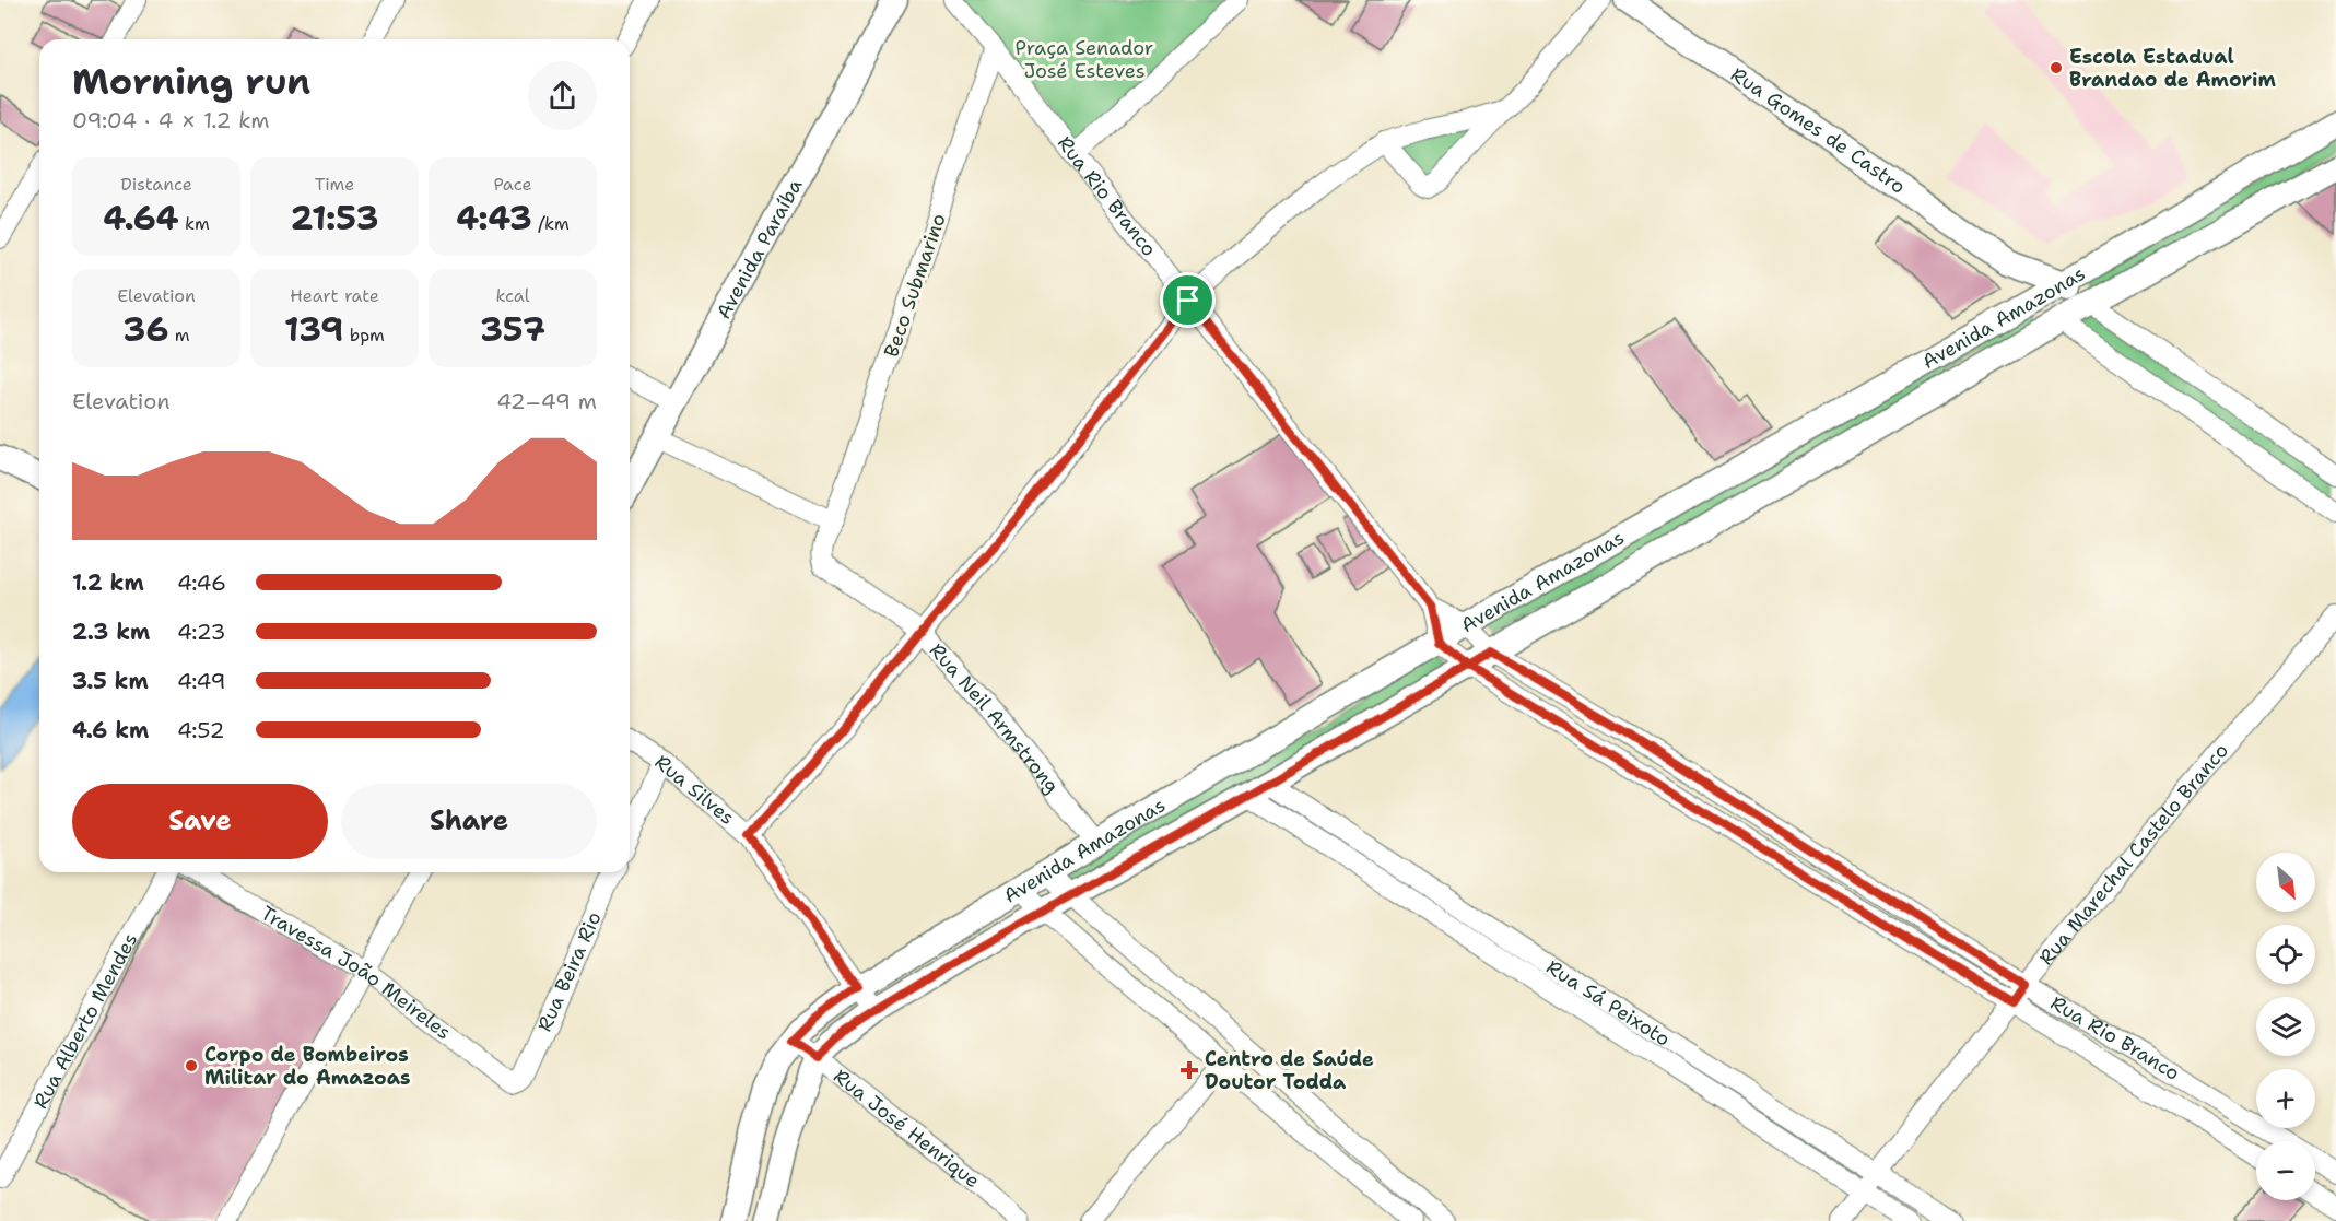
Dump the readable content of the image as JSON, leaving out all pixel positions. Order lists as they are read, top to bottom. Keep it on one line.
{"streets":{"street":["Rua Gomes de Castro","Rua Rio Branco","Avenida Paraíba","Beco Submarino","Avenida Amazonas","Rua Neil Armstrong","Rua Silves","Rua Marechal Castelo Branco","Rua Beira Rio","Travessa João Meireles","Rua Sá Peixoto","Rua Alberto Mendes","Rua José Henrique"]},"crossings":[["Rua Gomes de Castro","Avenida Amazonas"],["Rua Rio Branco","Beco Submarino"],["Rua Rio Branco","Avenida Amazonas"],["Rua Rio Branco","Rua Marechal Castelo Branco"],["Beco Submarino","Rua Neil Armstrong"],["Avenida Amazonas","Rua Neil Armstrong"],["Avenida Amazonas","Rua Silves"],["Avenida Amazonas","Rua Sá Peixoto"],["Avenida Amazonas","Rua José Henrique"],["Rua Marechal Castelo Branco","Rua Sá Peixoto"],["Rua Beira Rio","Travessa João Meireles"]],"parks":["Praça Senador José Esteves"],"places":{"other":["Escola Estadual Brandao de Amorim","Corpo de Bombeiros Militar do Amazoas"],"health":["Centro de Saúde Doutor Todda"]},"north":"bottom right","page":{"heading":["Morning run","09:04 · 4 × 1.2 km"],"stats":[["Distance","4.64 km"],["Time","21:53"],["Pace","4:43 /km"],["Elevation","36 m"],["Heart rate","139 bpm"],["kcal","357"]],"chart":["Elevation","42–49 m"],"list":[{"name":"1.2 km","note":"4:46"},{"name":"2.3 km","note":"4:23"},{"name":"3.5 km","note":"4:49"},{"name":"4.6 km","note":"4:52"}],"buttons":["Save","Share"],"map_buttons":["+","−"]}}
